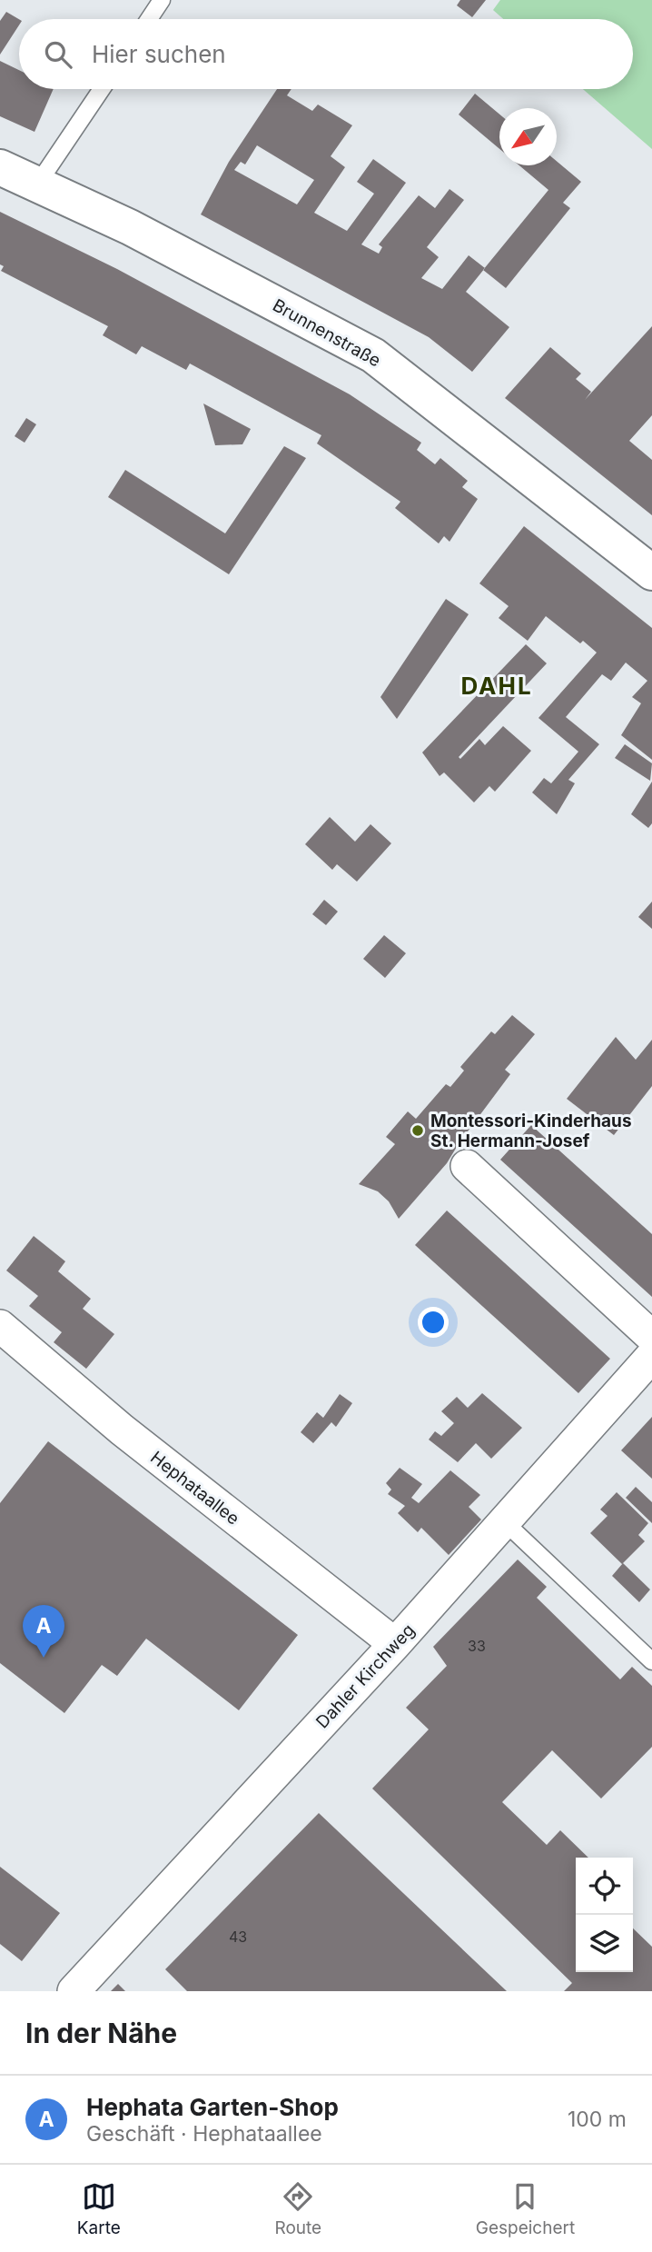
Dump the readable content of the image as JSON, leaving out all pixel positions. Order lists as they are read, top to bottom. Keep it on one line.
{"streets":{"street":["Brunnenstraße","Hephataallee","Dahler Kirchweg"]},"crossings":[["Hephataallee","Dahler Kirchweg"]],"districts":["DAHL"],"places":["Montessori-Kinderhaus St. Hermann-Josef"],"house_numbers":["33","43"],"north":"bottom left","page":{"search":"Hier suchen","pins":"A","heading":"In der Nähe","list":[{"mark":"A","name":"Hephata Garten-Shop","note":"Geschäft · Hephataallee","value":"100 m"}],"nav":["Karte","Route","Gespeichert"]}}
